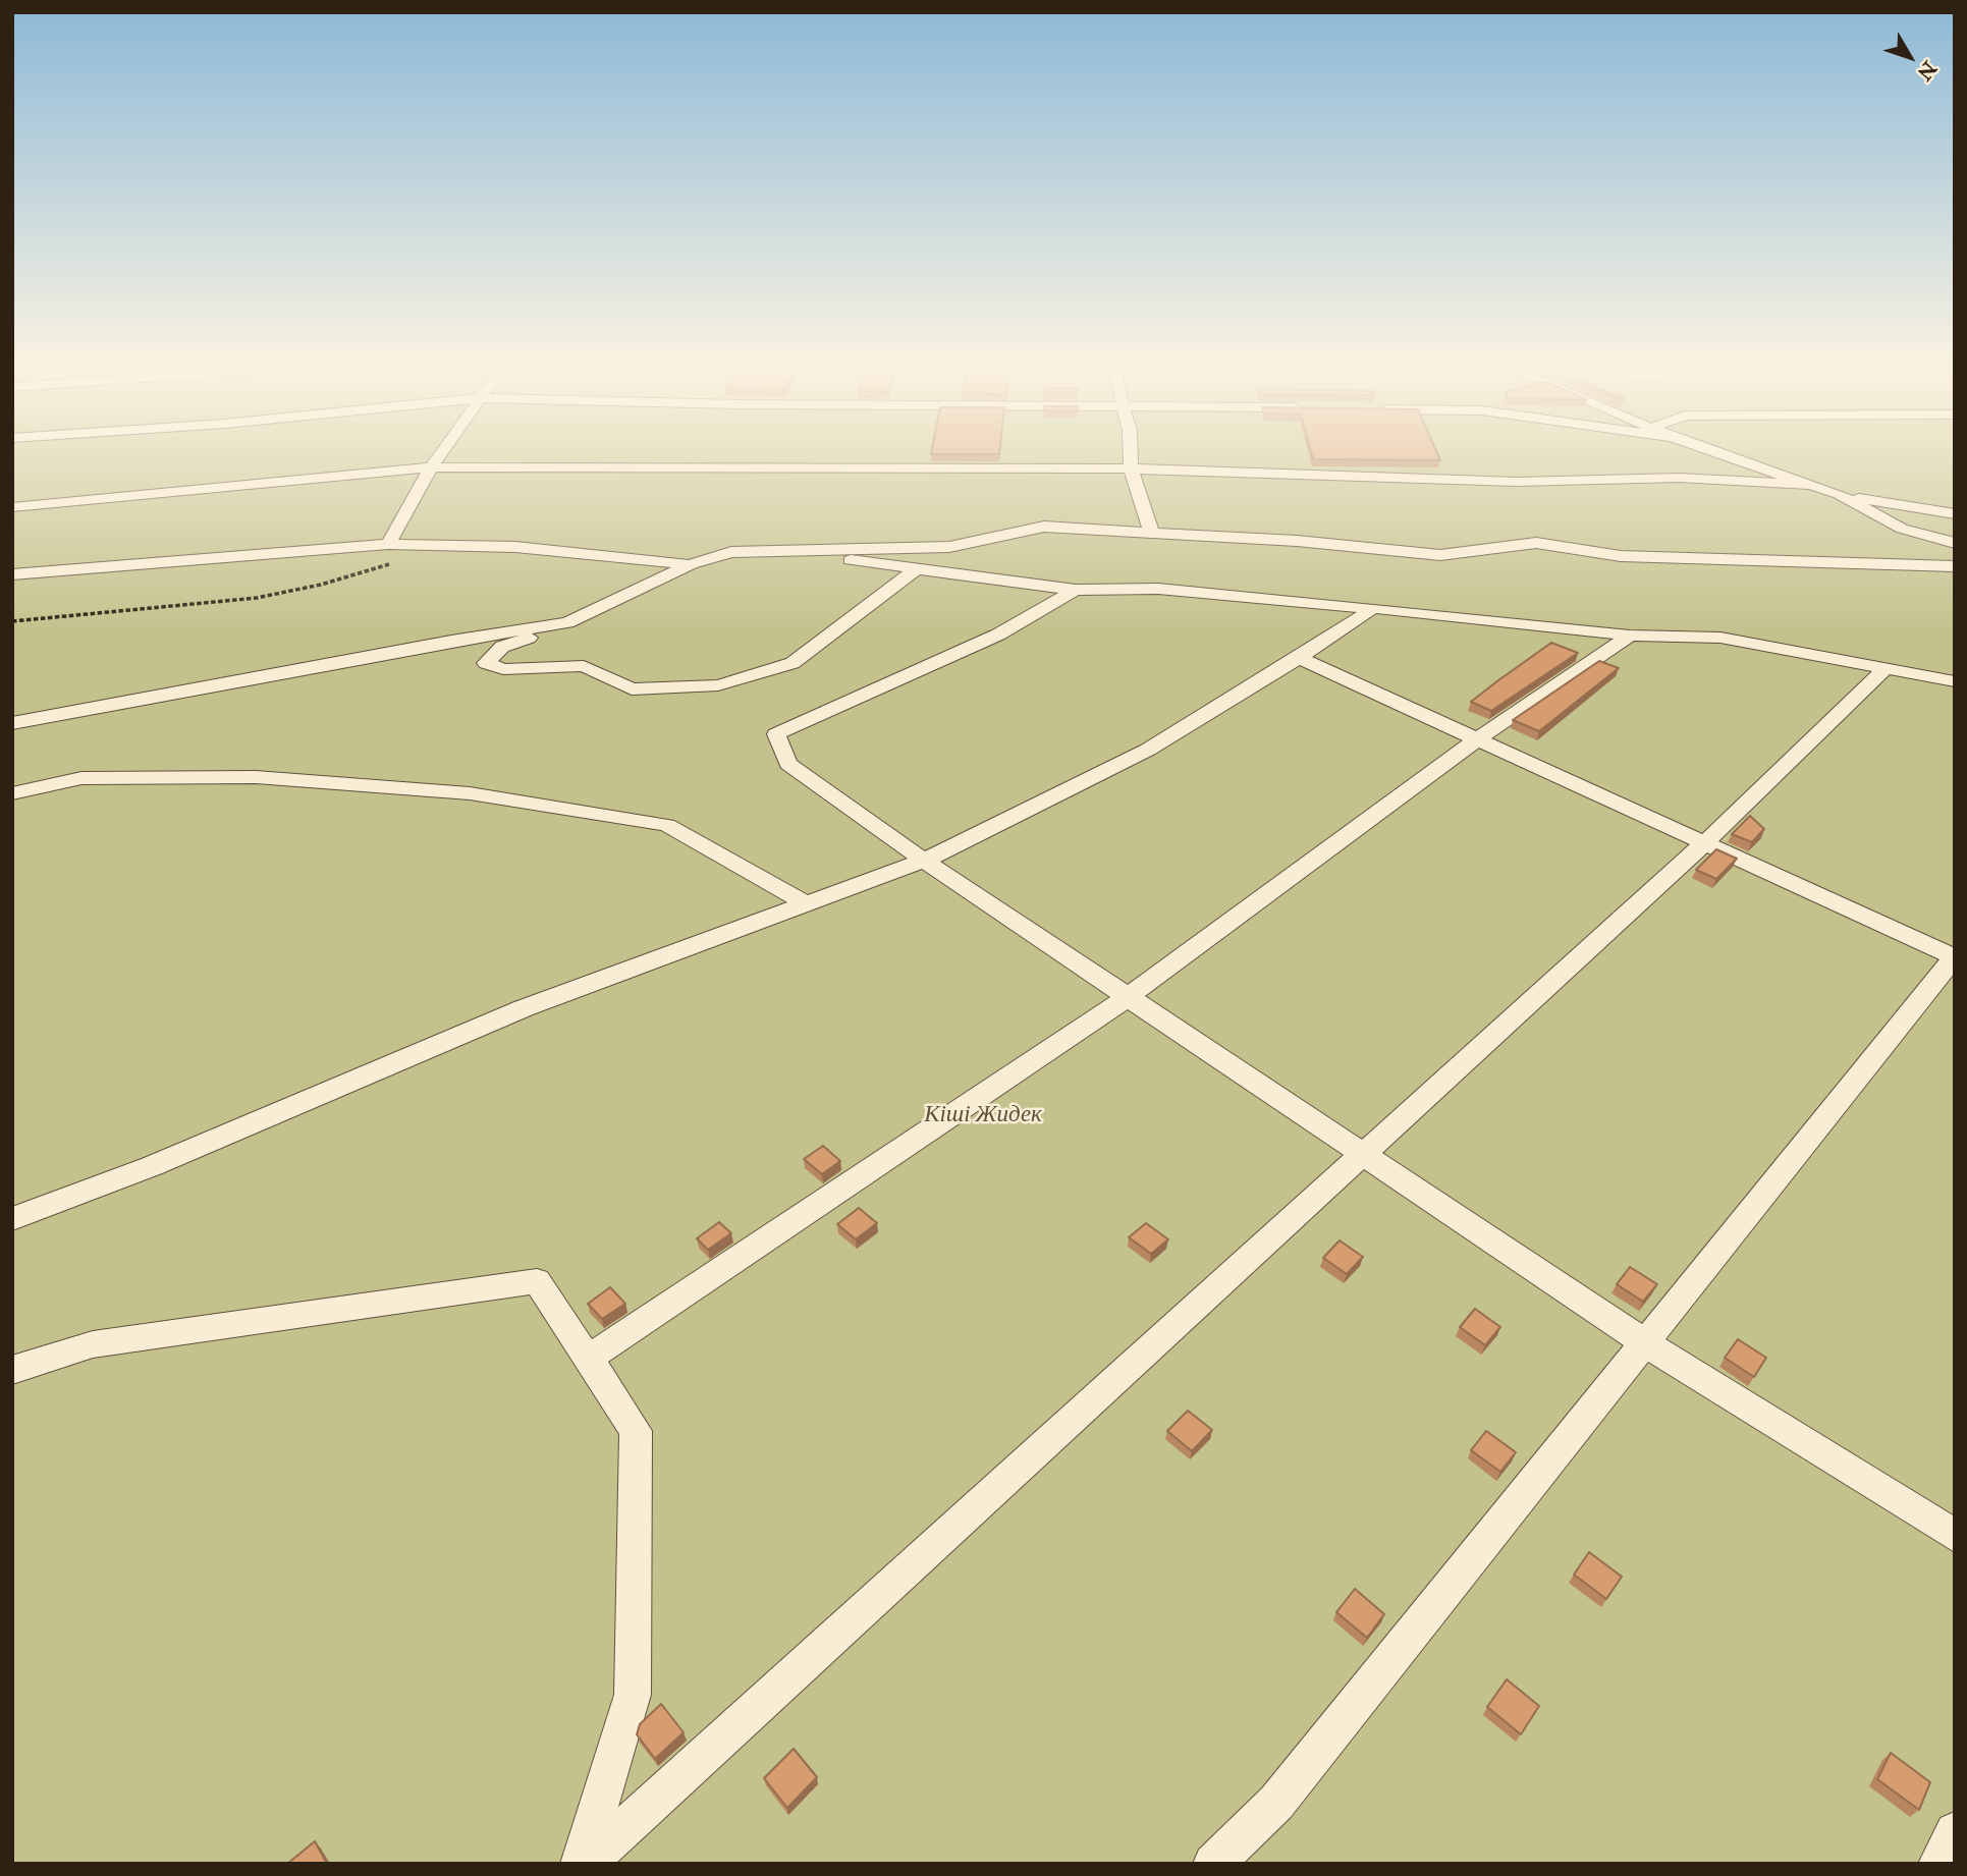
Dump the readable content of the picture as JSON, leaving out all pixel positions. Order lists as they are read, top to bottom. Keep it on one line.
{"parks":["Кіші Жидек"],"north":"bottom right"}
